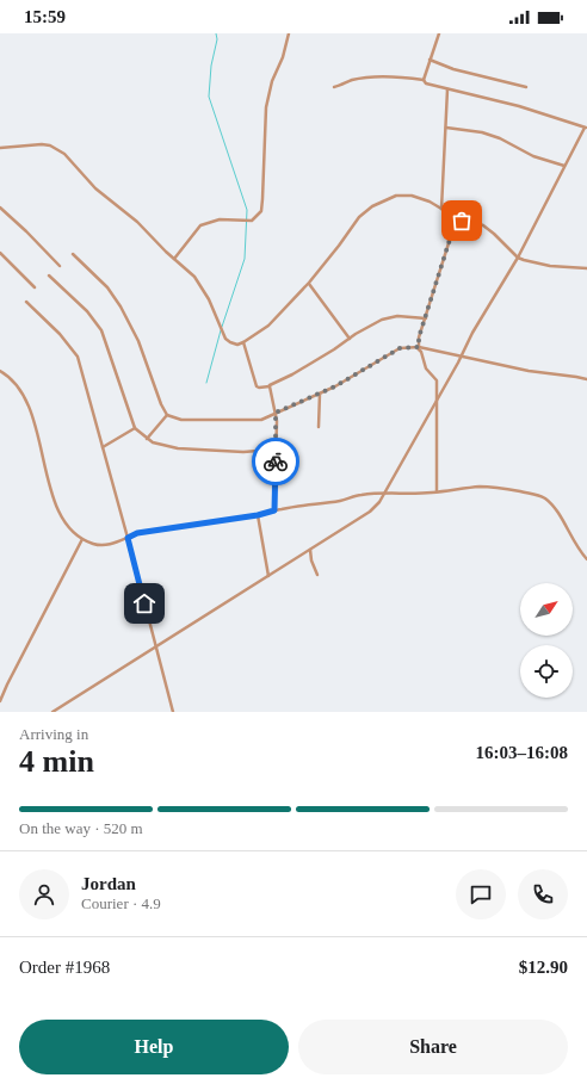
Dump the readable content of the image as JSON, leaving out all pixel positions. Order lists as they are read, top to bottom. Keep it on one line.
{"north":"top right","page":{"status":"15:59","heading":["4 min","Arriving in","16:03–16:08"],"panel":["Jordan","Courier · 4.9","Order #1968","$12.90"],"bar":"On the way · 520 m","buttons":["Help","Share"]}}
